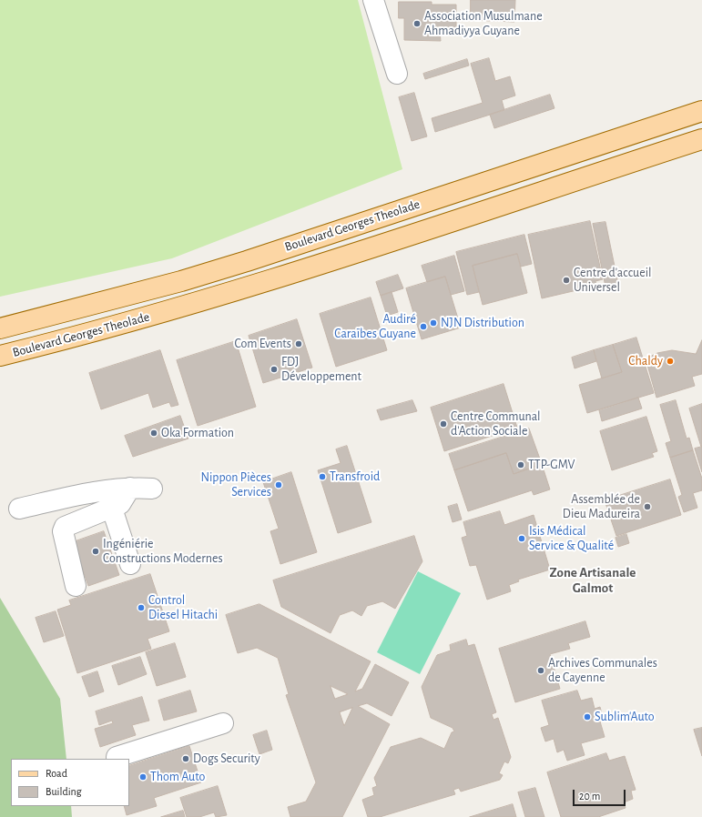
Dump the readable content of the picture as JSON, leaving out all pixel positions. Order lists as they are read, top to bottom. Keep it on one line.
{"streets":{"main road":["Boulevard Georges Theolade"]},"districts":["Zone Artisanale Galmot"],"places":["Association Musulmane Ahmadiyya Guyane","Centre d'accueil Universel","NJN Distribution","Audiré Caraïbes Guyane","Com Events","Chaldy","FDJ Développement","Centre Communal d'Action Sociale","Oka Formation","TTP-GMV","Transfroid","Nippon Pièces Services","Assemblée de Dieu Madureira","Isis Médical Service & Qualité","Ingéniérie Constructions Modernes","Control Diesel Hitachi","Archives Communales de Cayenne","Sublim'Auto","Dogs Security","Thom Auto"],"legend":["Road","Building"],"scale_bar":"20 m"}
